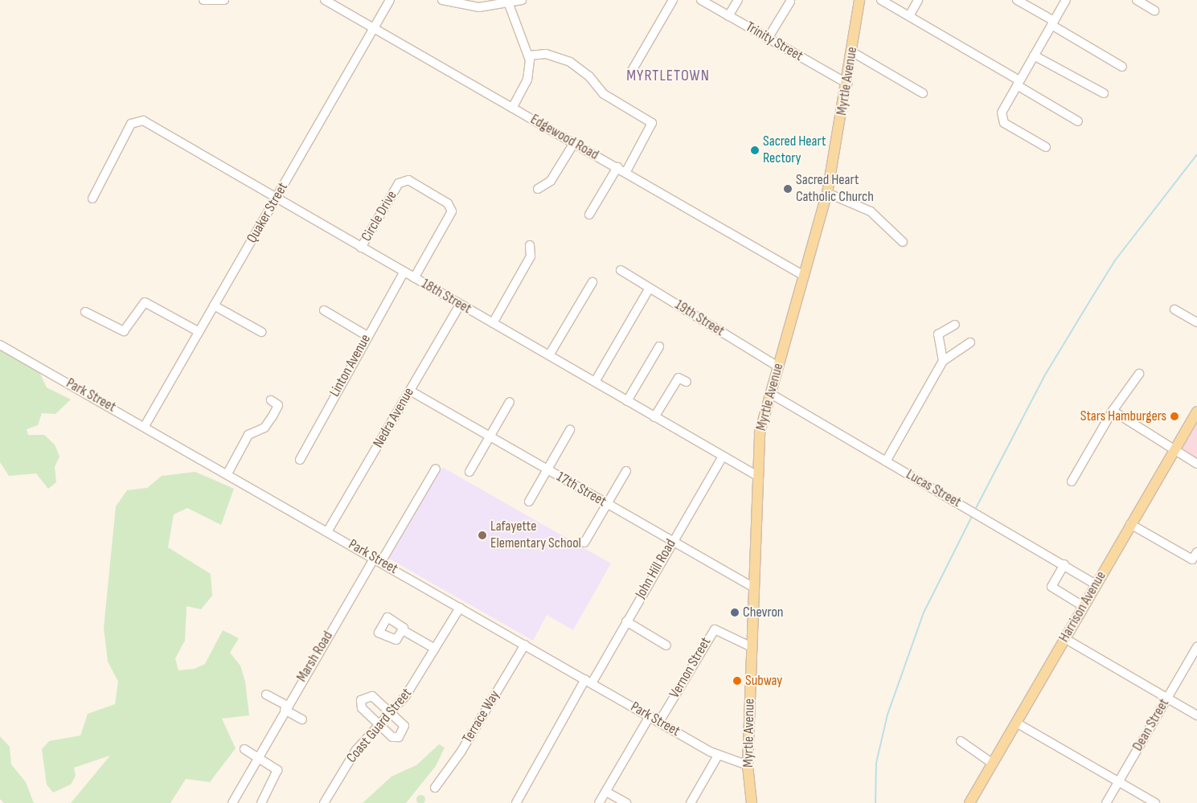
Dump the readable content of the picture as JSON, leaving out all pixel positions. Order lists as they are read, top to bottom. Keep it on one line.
{"streets":{"main road":["Myrtle Avenue","Harrison Avenue"],"street":["Trinity Street","Edgewood Road","Quaker Street","Circle Drive","18th Street","19th Street","Linton Avenue","Park Street","Nedra Avenue","Lucas Street","17th Street","John Hill Road","Marsh Road","Vernon Street","Terrace Way","Dean Street","Coast Guard Street"]},"crossings":[["Trinity Street","Myrtle Avenue"],["Myrtle Avenue","Edgewood Road"],["Myrtle Avenue","18th Street"],["Myrtle Avenue","19th Street"],["Myrtle Avenue","Park Street"],["Myrtle Avenue","Lucas Street"],["Myrtle Avenue","17th Street"],["Myrtle Avenue","Vernon Street"],["Edgewood Road","Quaker Street"],["Quaker Street","18th Street"],["Quaker Street","Park Street"],["Circle Drive","18th Street"],["18th Street","Linton Avenue"],["18th Street","Nedra Avenue"],["18th Street","John Hill Road"],["Park Street","Nedra Avenue"],["Park Street","John Hill Road"],["Park Street","Marsh Road"],["Park Street","Vernon Street"],["Park Street","Terrace Way"],["Park Street","Coast Guard Street"],["Nedra Avenue","17th Street"],["Lucas Street","Harrison Avenue"],["17th Street","John Hill Road"]],"districts":["MYRTLETOWN"],"places":["Sacred Heart Rectory","Sacred Heart Catholic Church","Stars Hamburgers","Lafayette Elementary School","Chevron","Subway"]}
